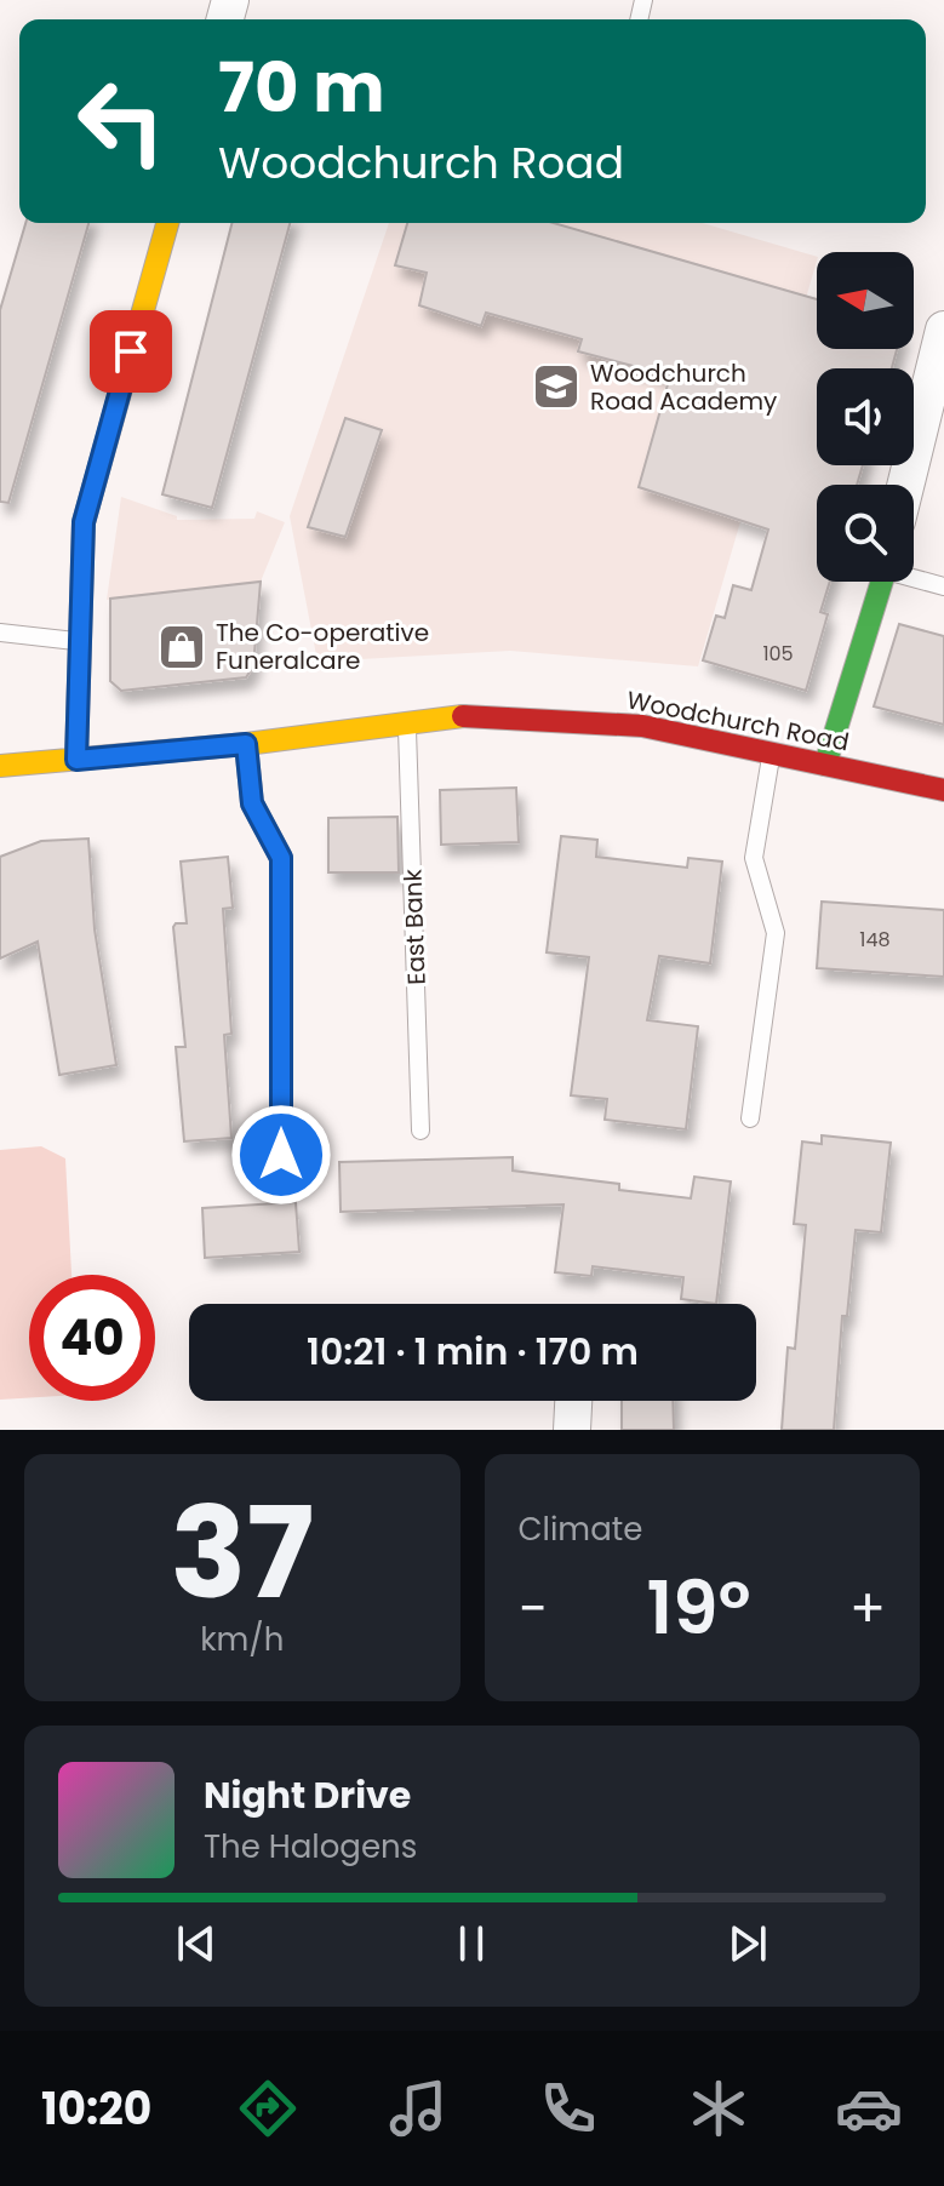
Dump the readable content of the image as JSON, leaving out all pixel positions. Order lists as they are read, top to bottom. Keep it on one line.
{"streets":{"street":["Woodchurch Road"],"lane":["East Bank"]},"crossings":[["Woodchurch Road","East Bank"]],"places":{"school or university":["Woodchurch Road Academy"],"shop":["The Co-operative Funeralcare"]},"house_numbers":["105","148"],"north":"left","page":{"turn":["70 m","Woodchurch Road"],"limit":"40","trip":"10:21 · 1 min · 170 m","tile":[["37","km/h"],"Climate"],"heat":["−","19°","+"],"song":["Night Drive","The Halogens"],"tabs":"10:20"}}
